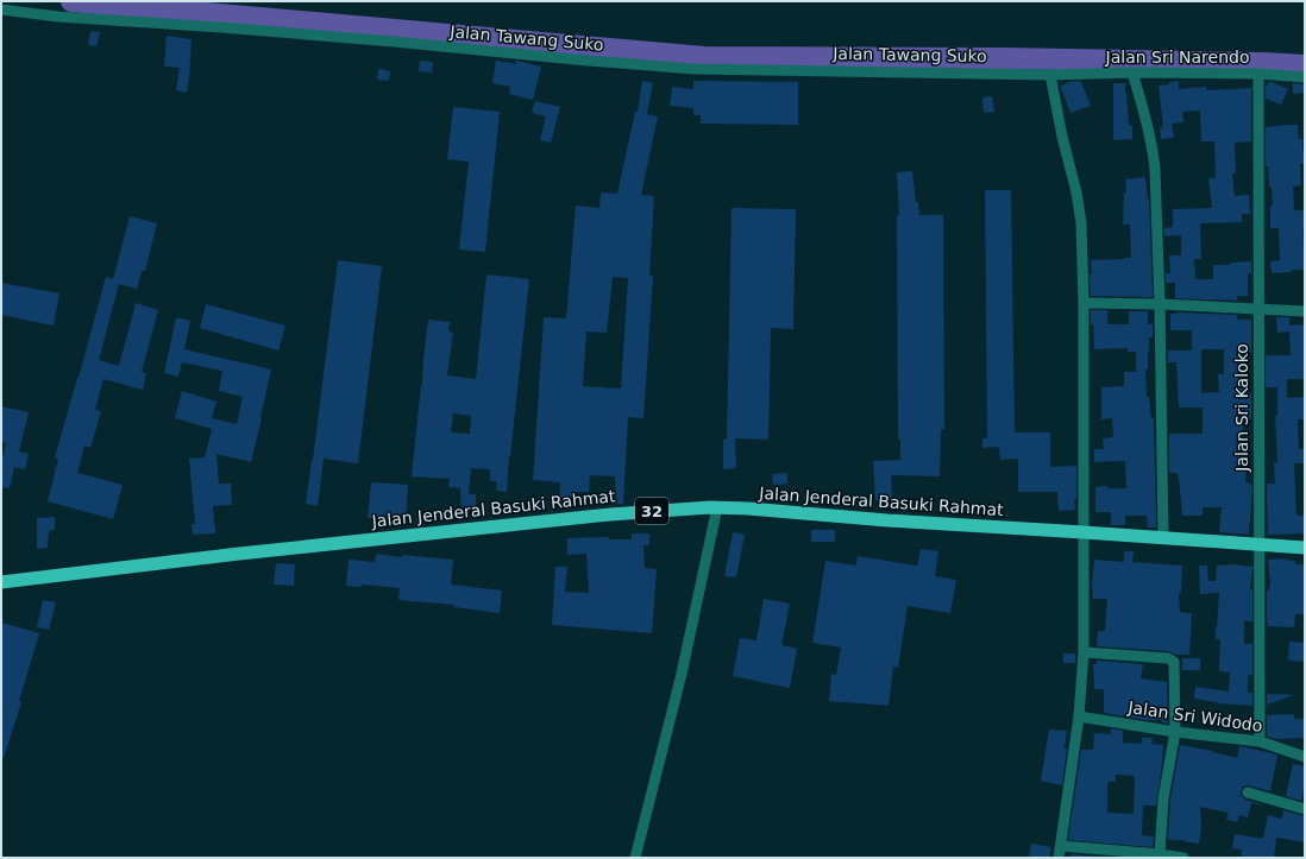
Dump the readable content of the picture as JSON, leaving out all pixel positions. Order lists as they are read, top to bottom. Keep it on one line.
{"streets":{"highway":["Jalan Jenderal Basuki Rahmat","32"],"street":["Jalan Tawang Suko","Jalan Sri Narendo","Jalan Sri Kaloko","Jalan Sri Widodo"]},"crossings":[["Jalan Tawang Suko","Jalan Sri Narendo"],["Jalan Sri Narendo","Jalan Sri Kaloko"],["Jalan Sri Kaloko","Jalan Jenderal Basuki Rahmat"],["Jalan Sri Kaloko","Jalan Sri Widodo"]]}
